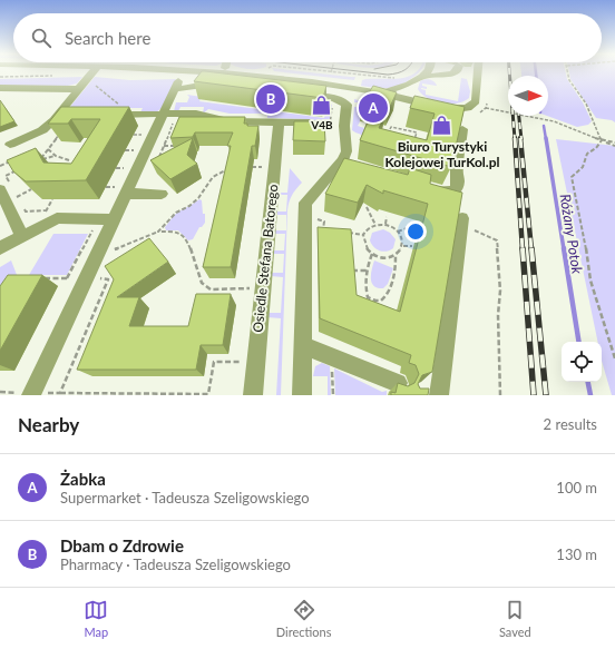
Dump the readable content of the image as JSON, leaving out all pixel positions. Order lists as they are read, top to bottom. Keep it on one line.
{"streets":{"street":["Osiedle Stefana Batorego"]},"water":["Różany Potok"],"places":{"shop":["V4B","Biuro Turystyki Kolejowej TurKol.pl"]},"north":"right","page":{"search":"Search here","pins":["B","A"],"heading":["Nearby","2 results"],"list":[{"mark":"A","name":"Żabka","note":"Supermarket · Tadeusza Szeligowskiego","value":"100 m"},{"mark":"B","name":"Dbam o Zdrowie","note":"Pharmacy · Tadeusza Szeligowskiego","value":"130 m"}],"nav":["Map","Directions","Saved"]}}
